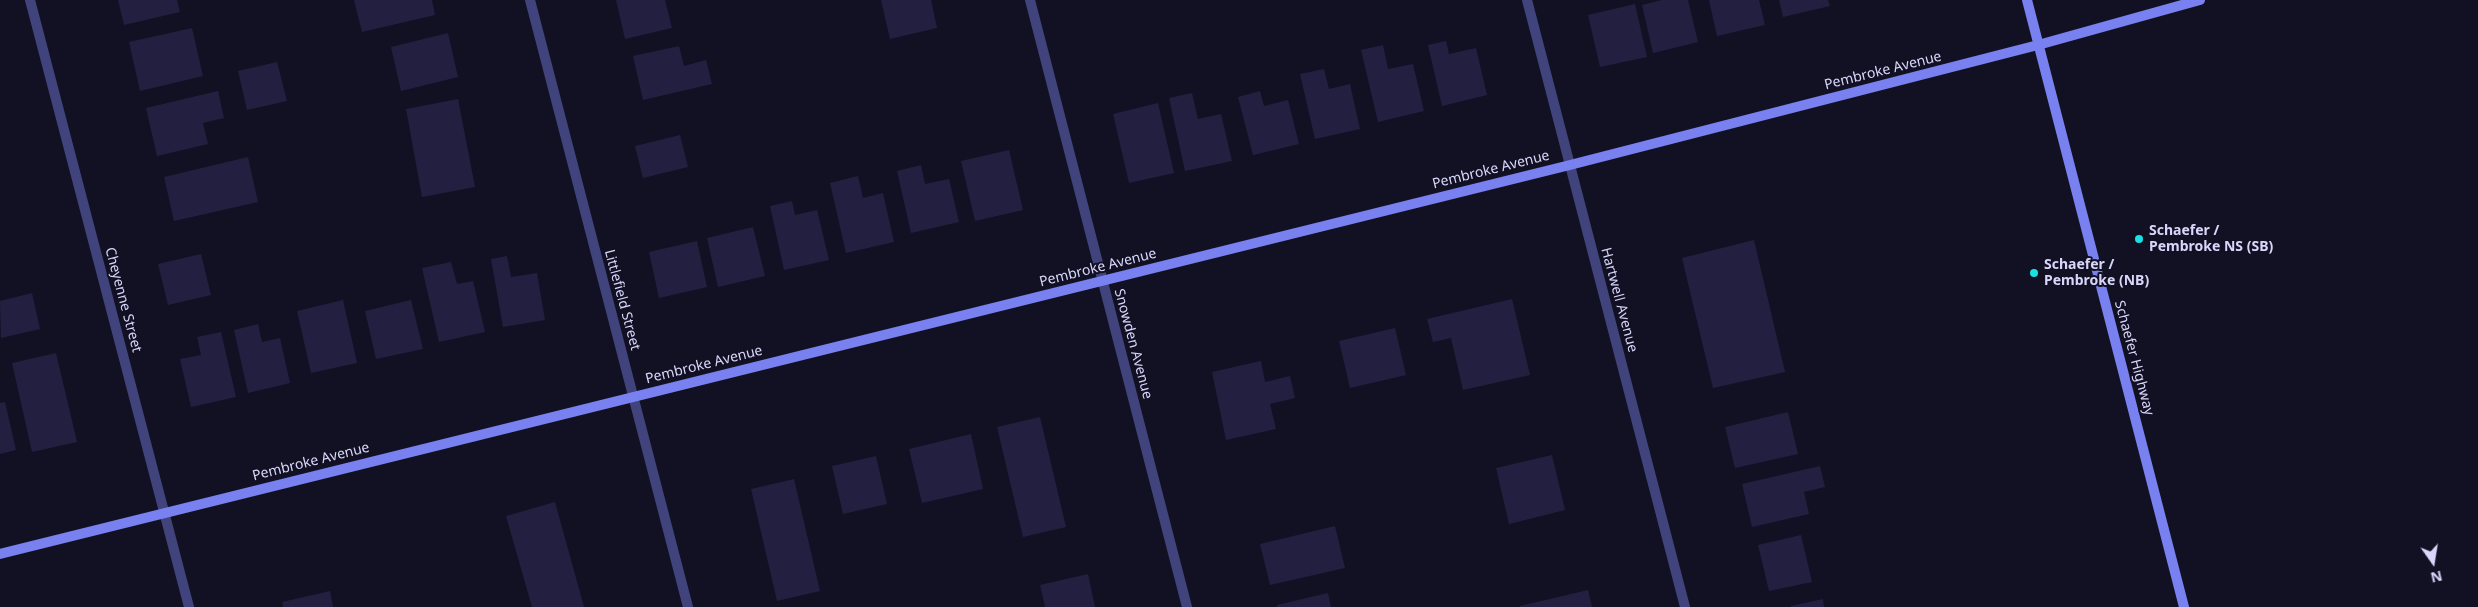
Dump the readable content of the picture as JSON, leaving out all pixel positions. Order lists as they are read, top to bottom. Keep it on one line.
{"streets":{"street":["Pembroke Avenue","Cheyenne Street","Littlefield Street","Hartwell Avenue","Snowden Avenue","Schaefer Highway"]},"crossings":[["Pembroke Avenue","Cheyenne Street"],["Pembroke Avenue","Littlefield Street"],["Pembroke Avenue","Hartwell Avenue"],["Pembroke Avenue","Snowden Avenue"],["Pembroke Avenue","Schaefer Highway"]],"places":["Schaefer / Pembroke NS (SB)","Schaefer / Pembroke (NB)"],"north":"bottom"}
